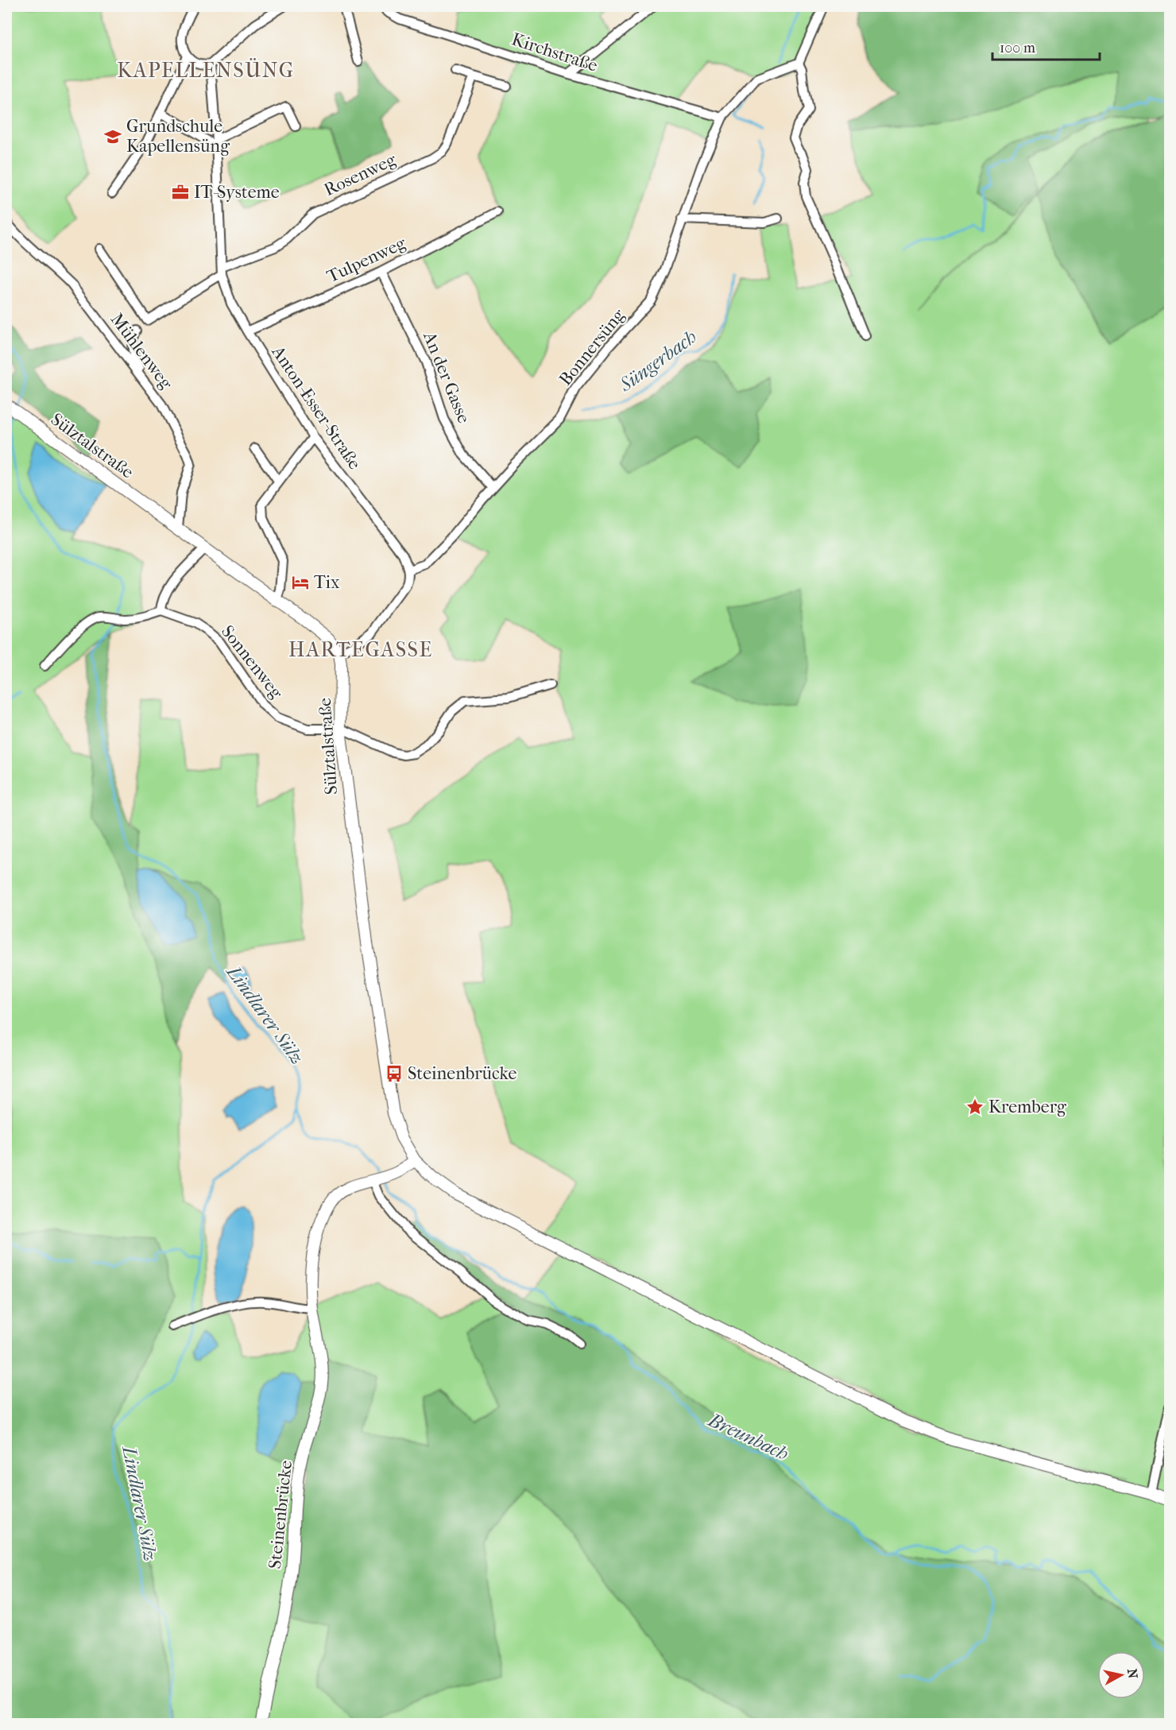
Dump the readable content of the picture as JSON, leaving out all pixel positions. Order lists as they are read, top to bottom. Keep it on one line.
{"streets":{"main road":["Sülztalstraße","Steinenbrücke"],"street":["Kirchstraße","Rosenweg","Tulpenweg","Bonnersüng","Mühlenweg","An der Gasse","Anton-Esser-Straße","Sonnenweg"]},"crossings":[["Kirchstraße","Bonnersüng"],["Rosenweg","Anton-Esser-Straße"],["Tulpenweg","An der Gasse"],["Tulpenweg","Anton-Esser-Straße"],["Bonnersüng","An der Gasse"],["Bonnersüng","Anton-Esser-Straße"],["Mühlenweg","Sülztalstraße"],["Sülztalstraße","Sonnenweg"],["Sülztalstraße","Steinenbrücke"]],"districts":["KAPELLENSÜNG","HARTEGASSE"],"water":["Süngerbach","Lindlarer Sülz","Breunbach"],"places":{"school or university":["Grundschule Kapellensüng"],"office":["IT-Systeme"],"hotel":["Tix"],"bus stop":["Steinenbrücke"],"place":["Kremberg"]},"scale_bar":"100 m","north":"right"}
